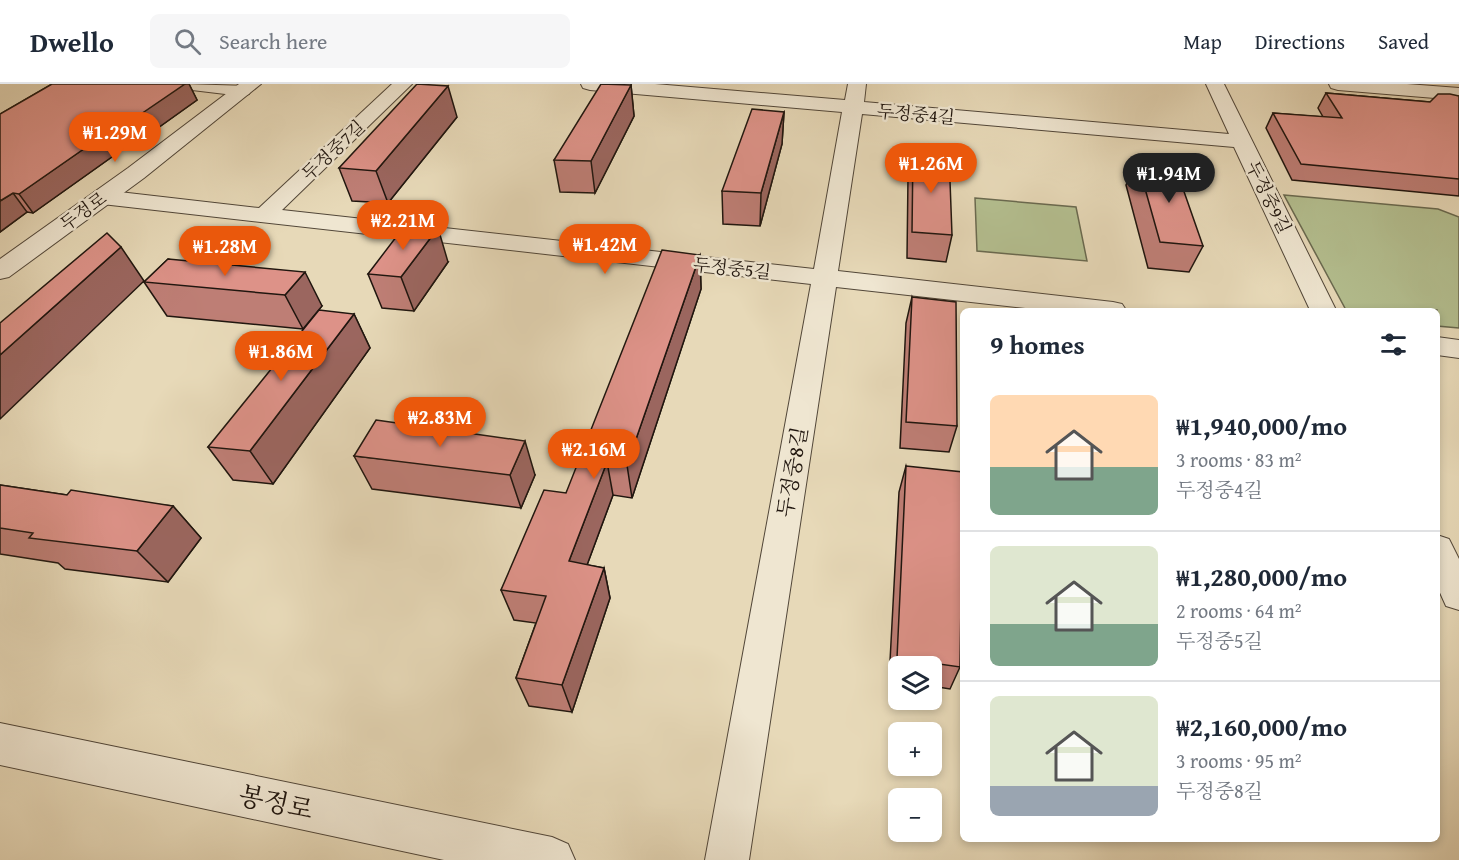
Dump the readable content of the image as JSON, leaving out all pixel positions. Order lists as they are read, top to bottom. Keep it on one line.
{"streets":{"street":["두정중4길","두정중7길","두정중9길","두정로","두정중5길","두정중8길","봉정로"]},"crossings":[["두정중4길","두정중9길"],["두정중4길","두정중8길"],["두정중7길","두정중5길"],["두정로","두정중5길"],["두정중5길","두정중8길"]],"page":{"header":"Dwello","search":"Search here","nav":["Map","Directions","Saved"],"price":["₩1.29M","₩1.26M","₩1.94M","₩2.21M","₩1.42M","₩1.28M","₩1.86M","₩2.83M","₩2.16M"],"heading":"9 homes","list":[{"name":"₩1,940,000/mo","note":"3 rooms · 83 m² · 두정중4길"},{"name":"₩1,280,000/mo","note":"2 rooms · 64 m² · 두정중5길"},{"name":"₩2,160,000/mo","note":"3 rooms · 95 m² · 두정중8길"}],"map_buttons":["+","−"]}}
